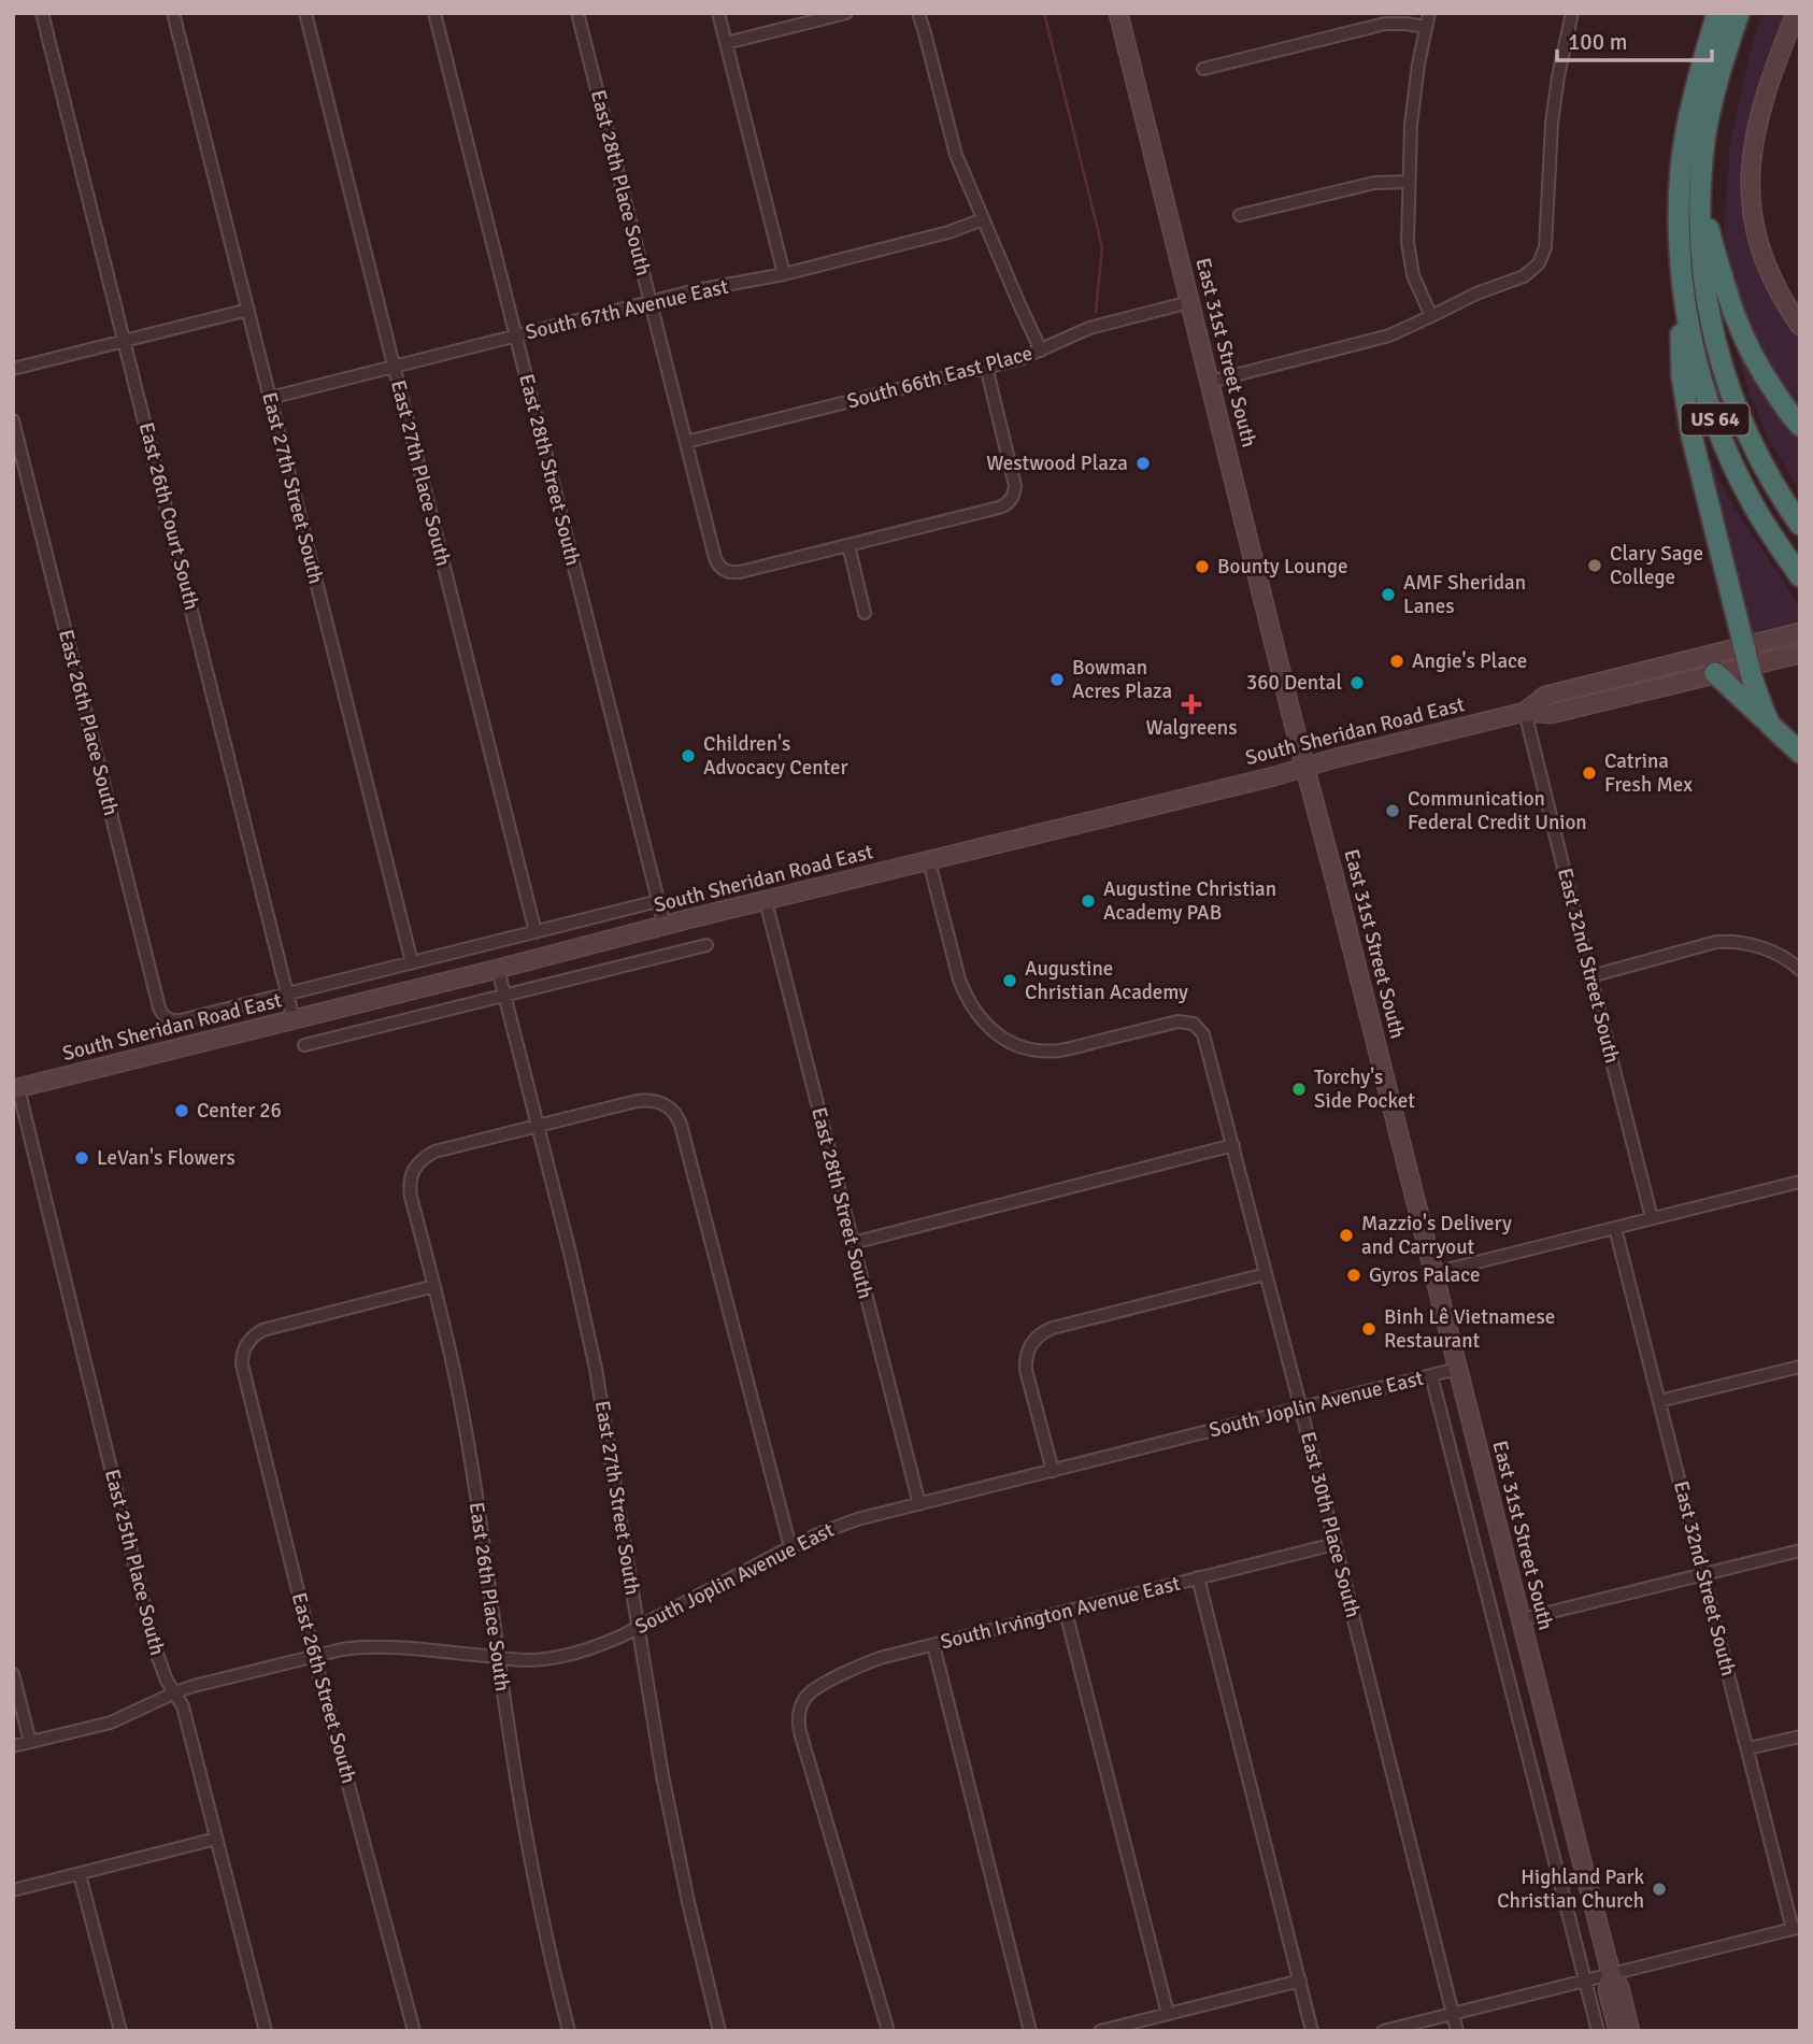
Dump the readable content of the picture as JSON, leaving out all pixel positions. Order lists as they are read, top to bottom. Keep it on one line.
{"streets":{"highway":["US 64"],"main road":["East 31st Street South","South Sheridan Road East"],"street":["East 28th Place South","South 67th Avenue East","South 66th East Place","East 28th Street South","East 27th Place South","East 27th Street South","East 26th Court South","East 26th Place South","East 32nd Street South","South Joplin Avenue East","East 30th Place South","East 25th Place South","South Irvington Avenue East","East 26th Street South"]},"crossings":[["East 28th Place South","South 67th Avenue East"],["East 28th Place South","South 66th East Place"],["South 67th Avenue East","East 28th Street South"],["South 67th Avenue East","East 27th Place South"],["South 67th Avenue East","East 27th Street South"],["East 31st Street South","South 66th East Place"],["East 31st Street South","South Sheridan Road East"],["East 31st Street South","South Joplin Avenue East"],["East 28th Street South","South Sheridan Road East"],["East 28th Street South","South Joplin Avenue East"],["East 27th Place South","South Sheridan Road East"],["East 27th Street South","East 26th Place South"],["East 27th Street South","South Sheridan Road East"],["East 27th Street South","South Joplin Avenue East"],["East 26th Court South","South Sheridan Road East"],["East 26th Place South","South Sheridan Road East"],["East 26th Place South","South Joplin Avenue East"],["East 26th Place South","East 26th Street South"],["South Sheridan Road East","East 32nd Street South"],["South Sheridan Road East","East 30th Place South"],["South Sheridan Road East","East 25th Place South"],["South Joplin Avenue East","East 30th Place South"],["South Joplin Avenue East","East 25th Place South"],["South Joplin Avenue East","East 26th Street South"],["East 30th Place South","South Irvington Avenue East"]],"places":{"other":["Westwood Plaza","Clary Sage College","Bounty Lounge","AMF Sheridan Lanes","Angie's Place","Bowman Acres Plaza","360 Dental","Children's Advocacy Center","Catrina Fresh Mex","Communication Federal Credit Union","Augustine Christian Academy PAB","Augustine Christian Academy","Torchy's Side Pocket","Center 26","LeVan's Flowers","Mazzio's Delivery and Carryout","Gyros Palace","Binh Lê Vietnamese Restaurant","Highland Park Christian Church"],"health":["Walgreens"]},"scale_bar":"100 m"}
